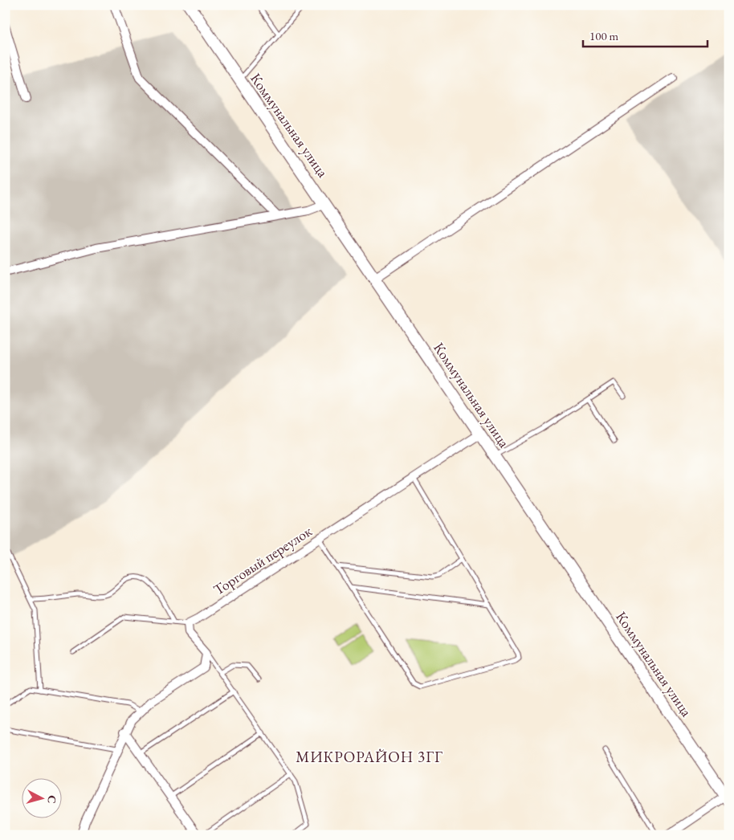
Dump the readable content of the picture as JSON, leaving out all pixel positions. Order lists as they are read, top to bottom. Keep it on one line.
{"streets":{"main road":["Коммунальная улица"],"street":["Торговый переулок"]},"crossings":[["Коммунальная улица","Торговый переулок"]],"districts":["МИКРОРАЙОН 3ГГ"],"scale_bar":"100 m","north":"right"}
